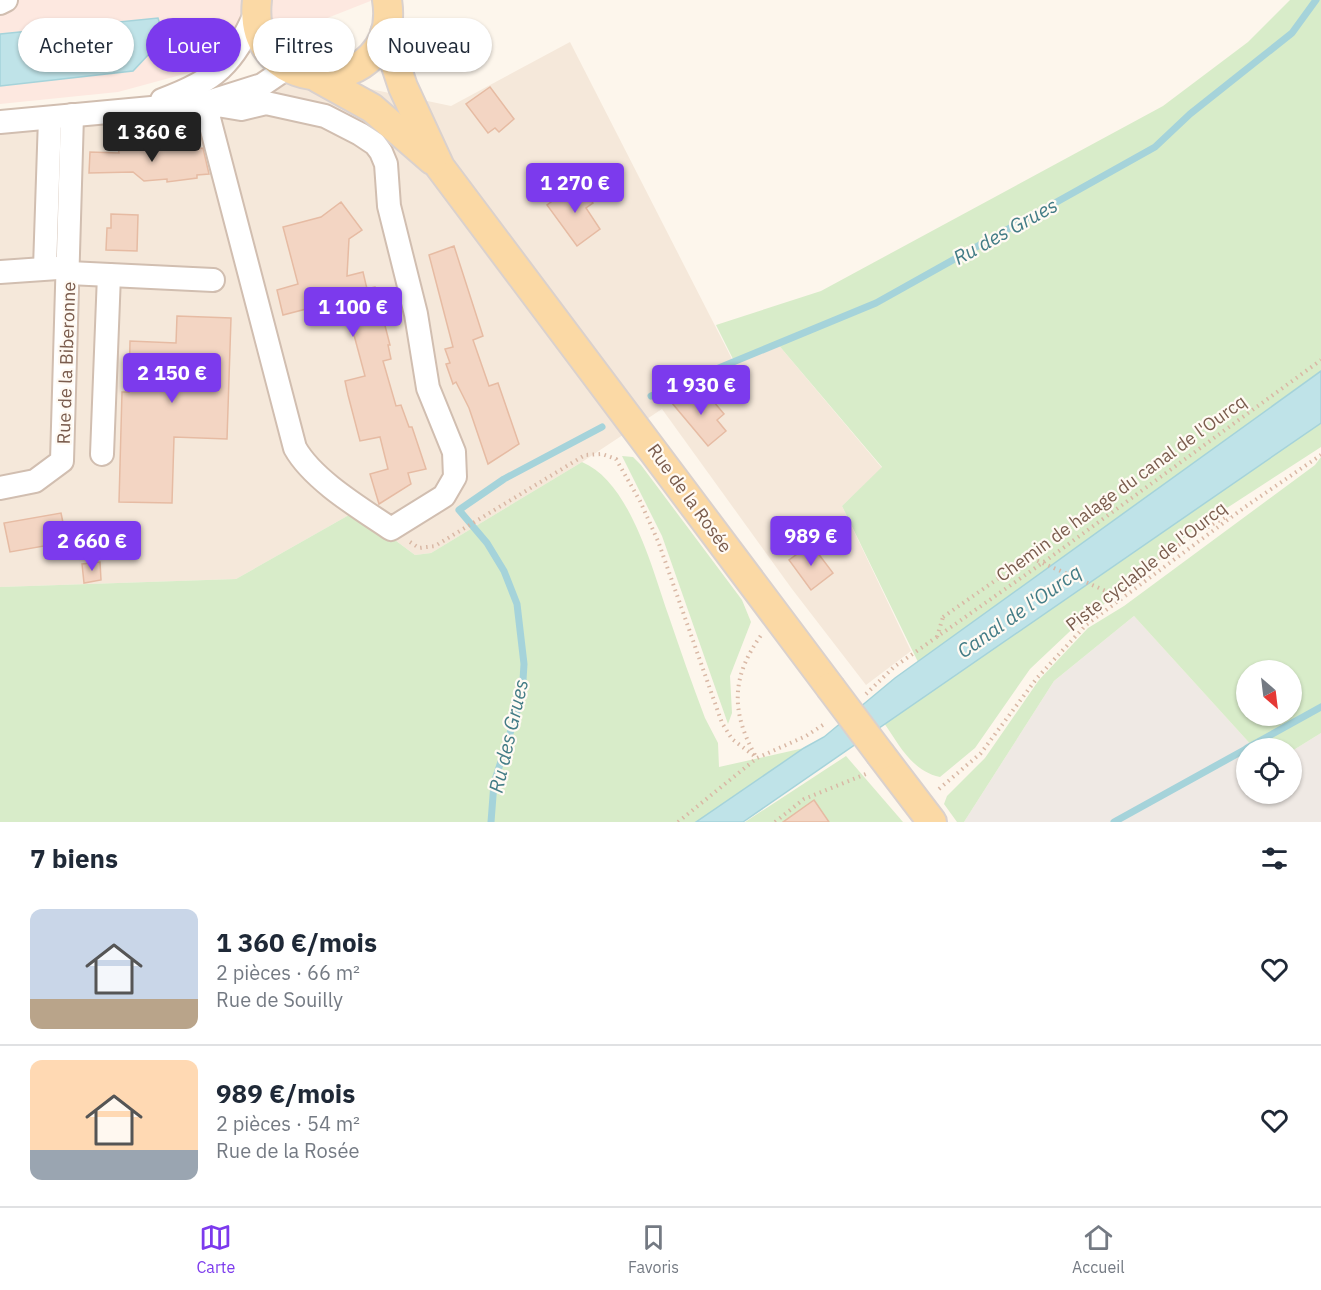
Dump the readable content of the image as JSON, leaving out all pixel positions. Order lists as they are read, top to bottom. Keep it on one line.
{"streets":{"main road":["Rue de la Rosée"],"street":["Rue de la Biberonne"],"path":["Chemin de halage du canal de l'Ourcq","Piste cyclable de l'Ourcq"]},"crossings":[["Chemin de halage du canal de l'Ourcq","Piste cyclable de l'Ourcq"],["Rue de la Rosée","Piste cyclable de l'Ourcq"]],"water":["Ru des Grues","Canal de l'Ourcq"],"north":"bottom right","page":{"chip":["Acheter","Louer","Filtres","Nouveau"],"price":["1 360 €","1 270 €","1 100 €","2 150 €","1 930 €","989 €","2 660 €"],"heading":"7 biens","list":[{"name":"1 360 €/mois","note":"2 pièces · 66 m² · Rue de Souilly"},{"name":"989 €/mois","note":"2 pièces · 54 m² · Rue de la Rosée"}],"tabs":["Carte","Favoris","Accueil"]}}
